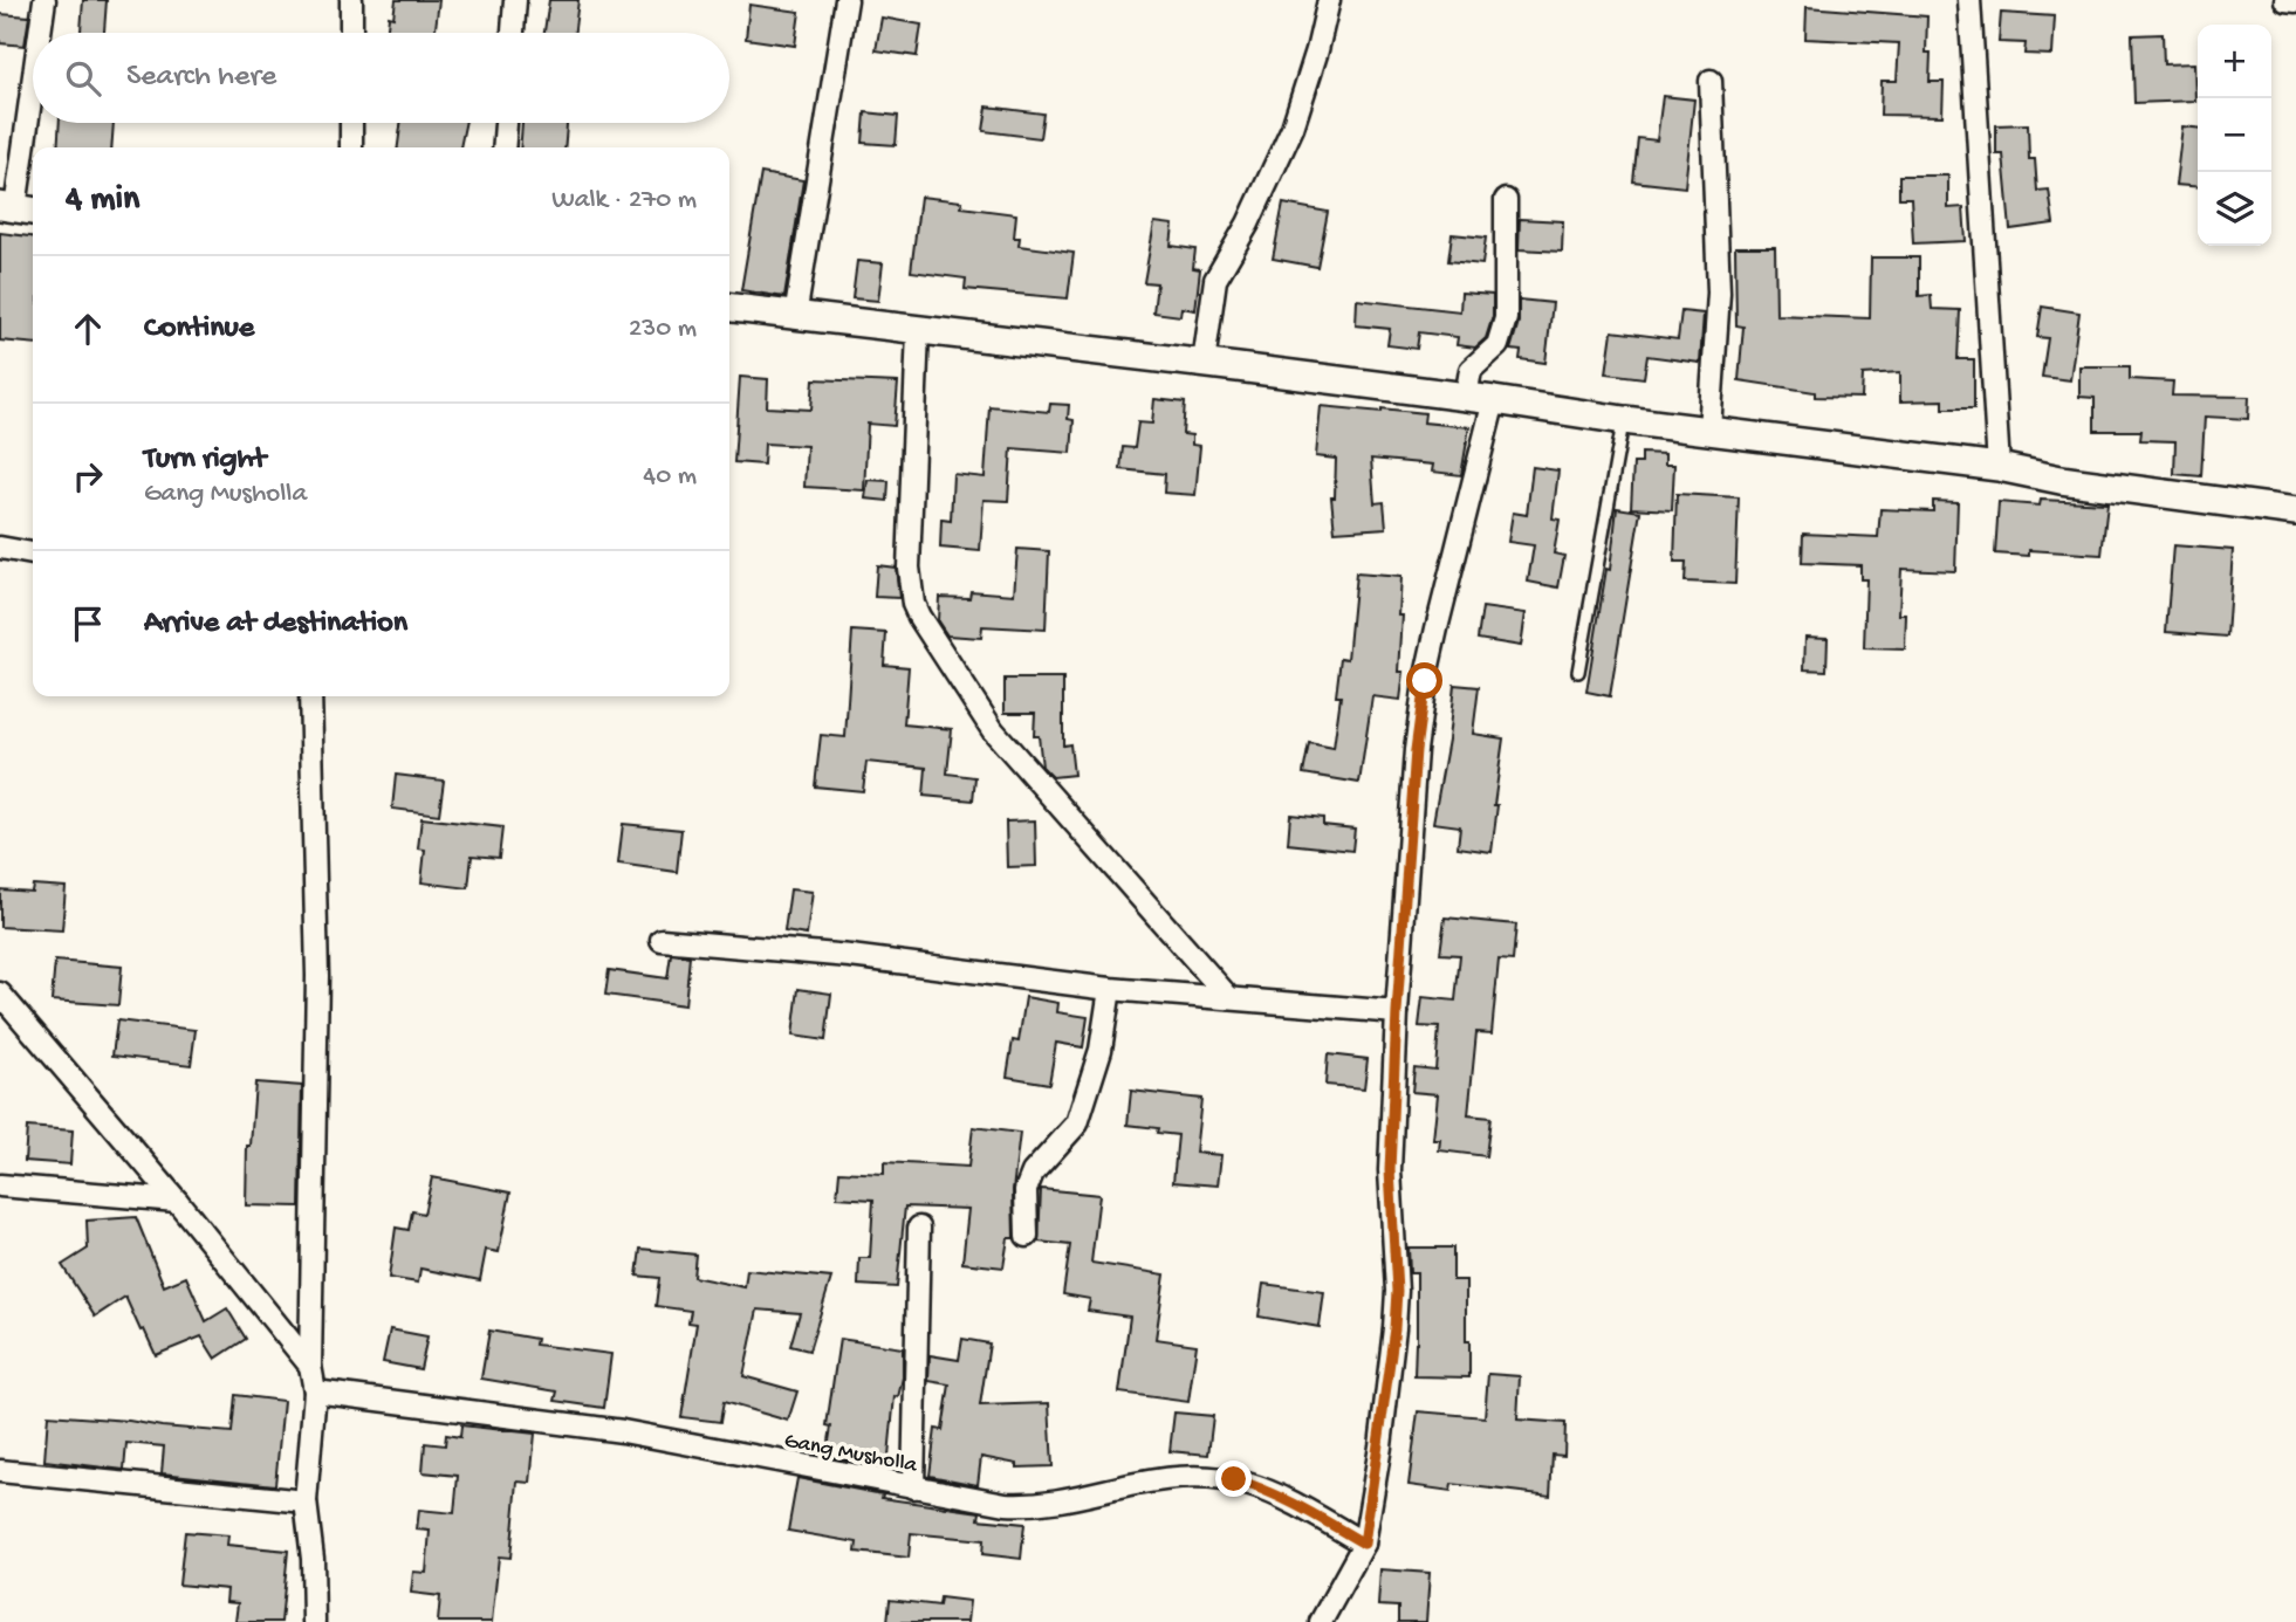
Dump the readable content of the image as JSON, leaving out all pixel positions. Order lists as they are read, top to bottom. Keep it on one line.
{"streets":{"street":["Gang Musholla"]},"page":{"map_buttons":["+","−"],"search":"Search here","heading":["4 min","Walk · 270 m"],"list":[["Continue","230 m"],["Turn right","Gang Musholla","40 m"],"Arrive at destination"]}}
